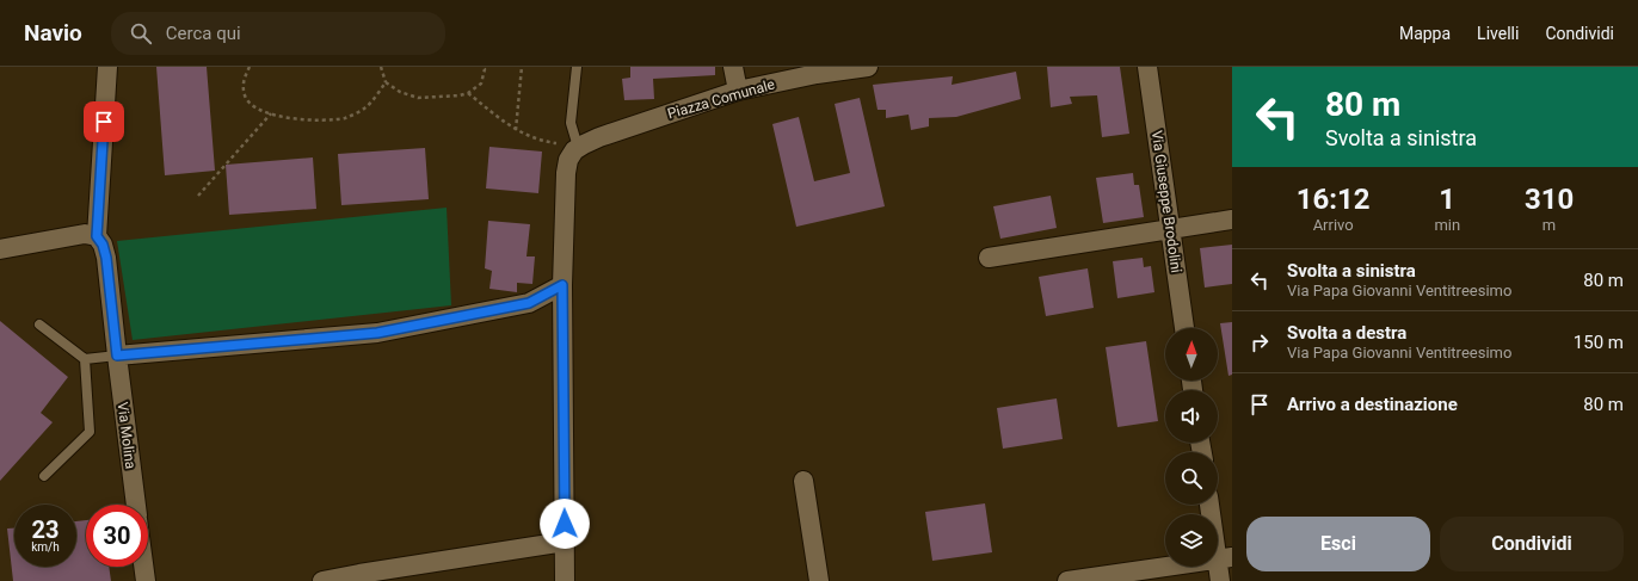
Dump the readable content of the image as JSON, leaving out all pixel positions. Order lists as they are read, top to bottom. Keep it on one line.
{"streets":{"street":["Piazza Comunale","Via Giuseppe Brodolini","Via Molina"]},"north":"top","page":{"header":"Navio","search":"Cerca qui","nav":["Mappa","Livelli","Condividi"],"turn":["80 m","Svolta a sinistra"],"eta":["16:12","Arrivo","1","min","310","m"],"list":[{"name":"Svolta a sinistra","note":"Via Papa Giovanni Ventitreesimo","value":"80 m"},{"name":"Svolta a destra","note":"Via Papa Giovanni Ventitreesimo","value":"150 m"},{"name":"Arrivo a destinazione","value":"80 m"}],"speed":"23 km/h","limit":"30","buttons":["Esci","Condividi"]}}
